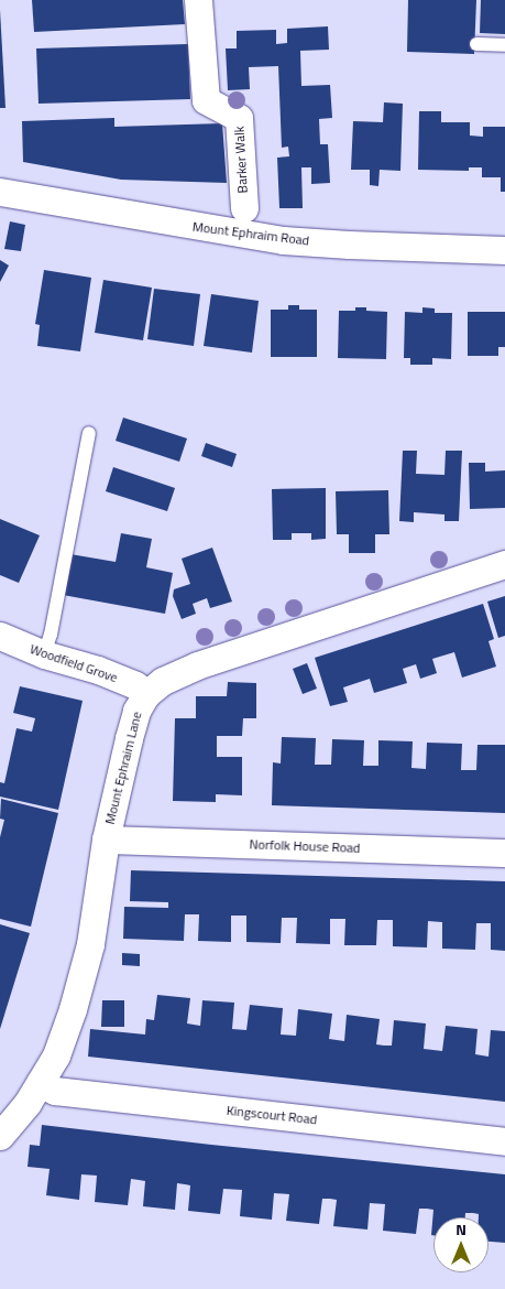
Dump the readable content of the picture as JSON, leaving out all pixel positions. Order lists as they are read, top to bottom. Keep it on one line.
{"streets":{"street":["Barker Walk","Mount Ephraim Road","Woodfield Grove","Mount Ephraim Lane","Norfolk House Road","Kingscourt Road"]},"crossings":[["Woodfield Grove","Mount Ephraim Lane"],["Mount Ephraim Lane","Norfolk House Road"],["Mount Ephraim Lane","Kingscourt Road"]],"north":"top"}
